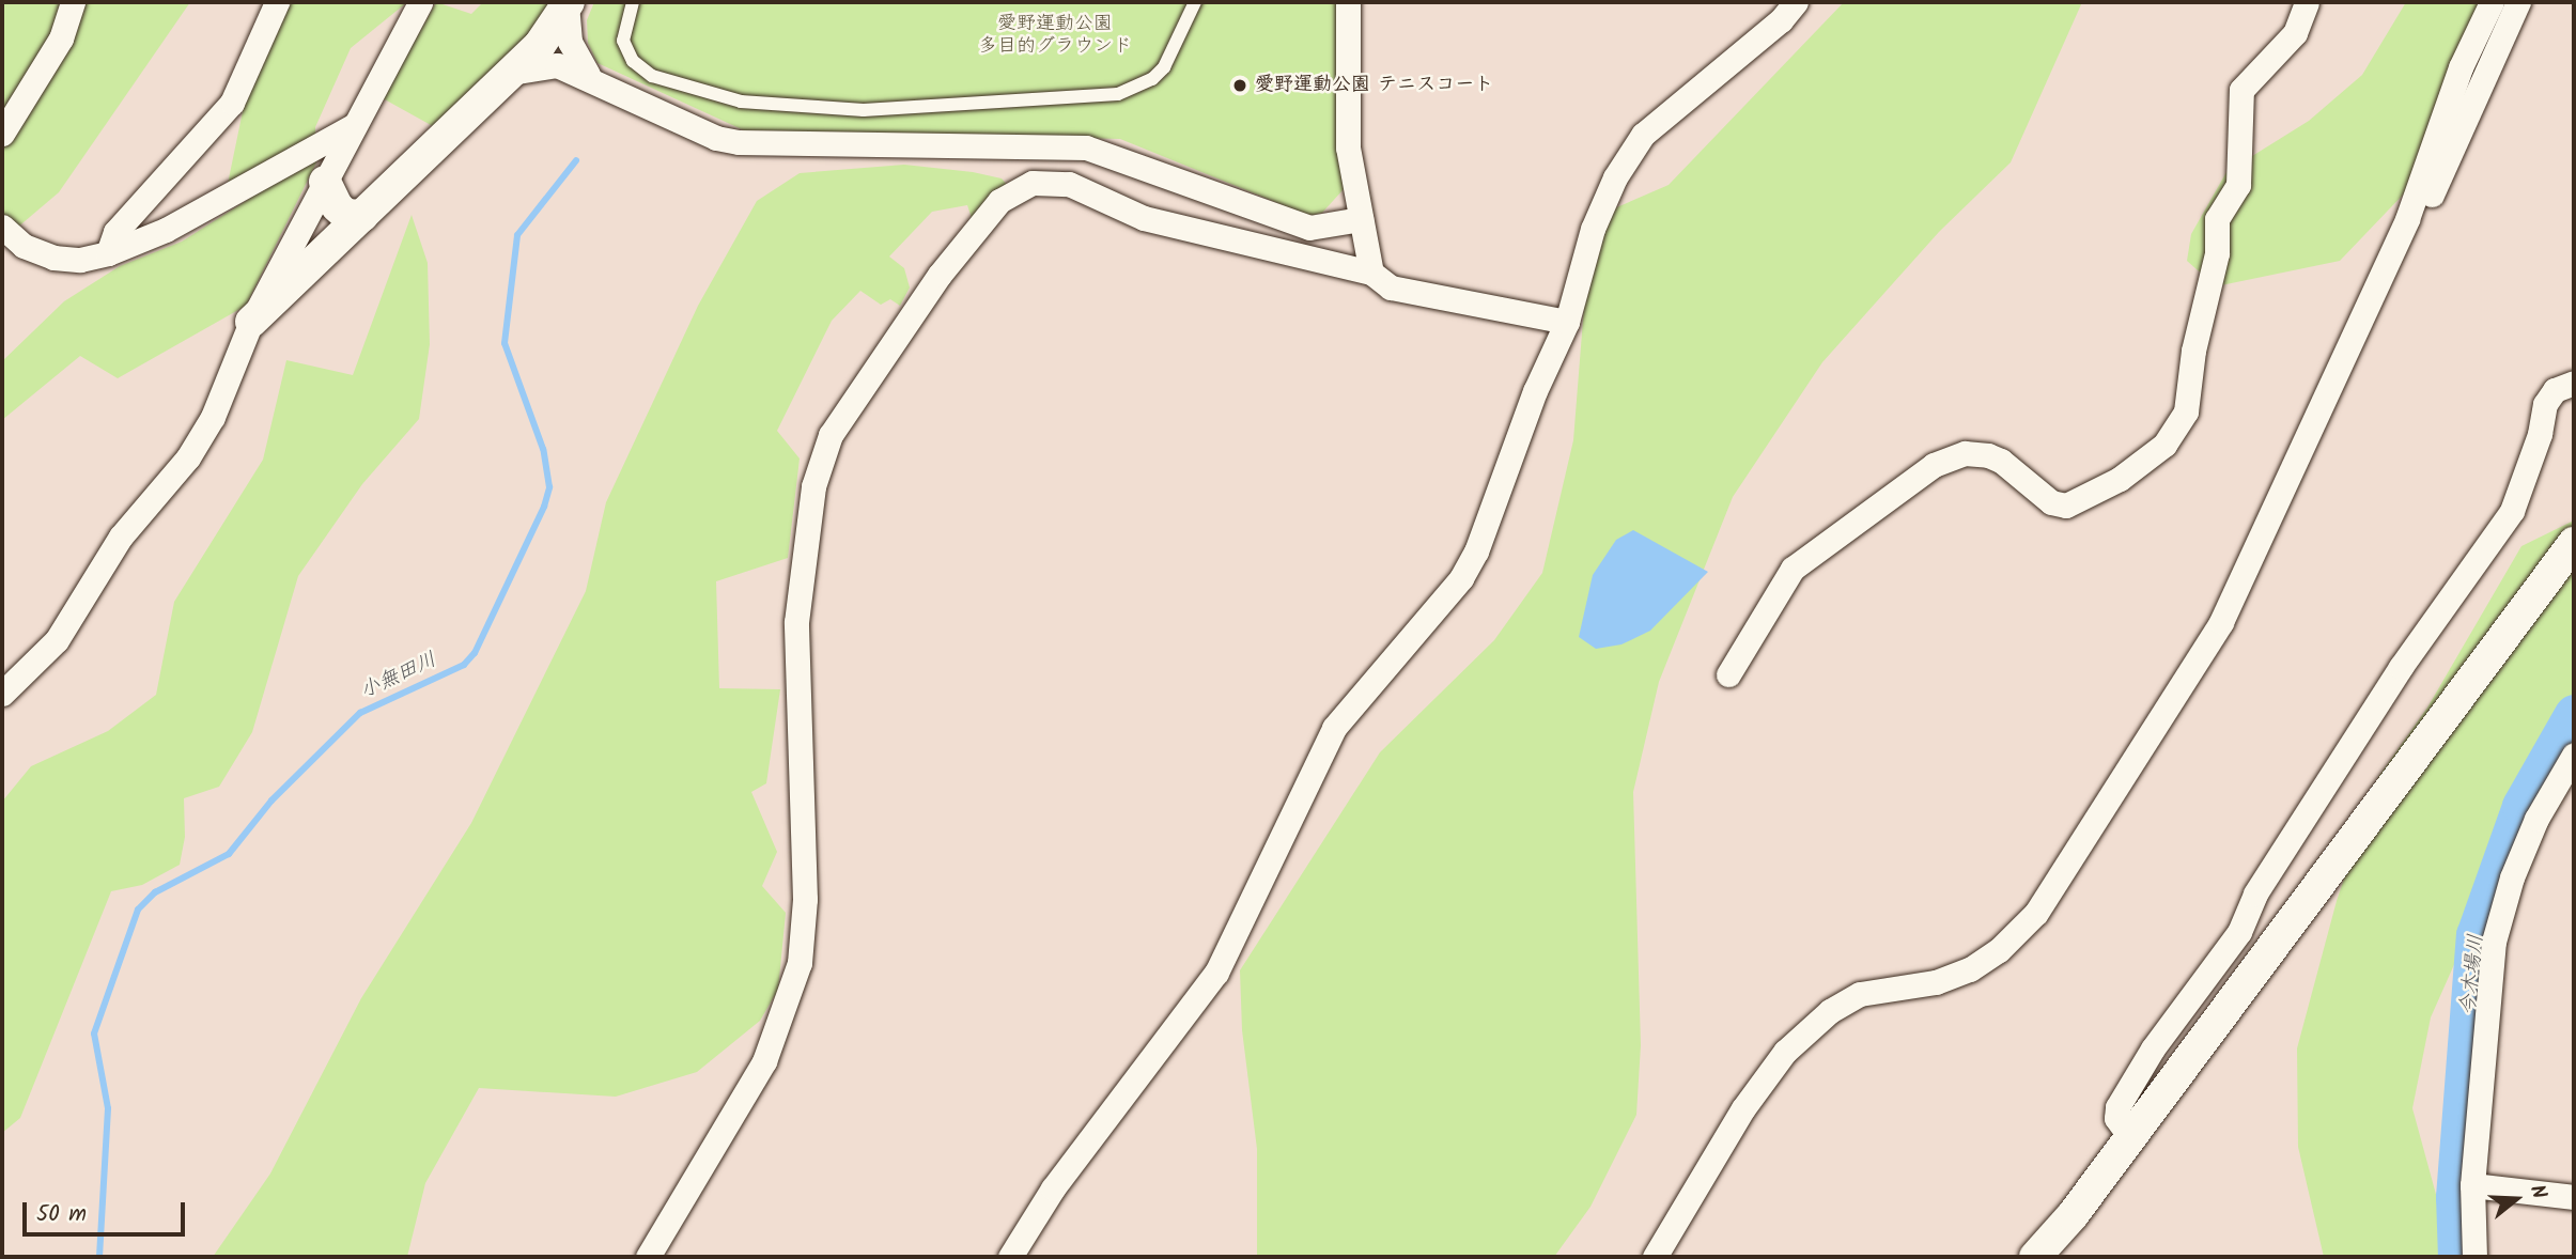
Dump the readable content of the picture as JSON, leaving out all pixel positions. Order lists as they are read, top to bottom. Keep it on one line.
{"water":["小無田川","今木場川"],"parks":["愛野運動公園 多目的グラウンド"],"places":["愛野運動公園 テニスコート"],"scale_bar":"50 m","north":"right"}
